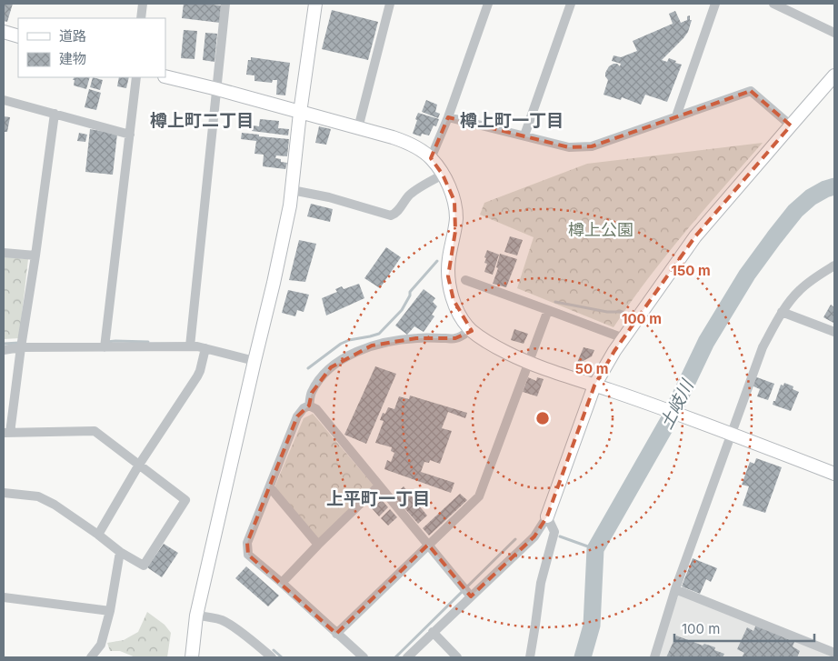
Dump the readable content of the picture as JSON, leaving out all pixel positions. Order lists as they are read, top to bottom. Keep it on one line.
{"districts":["樽上町二丁目","樽上町一丁目","上平町一丁目"],"water":["土岐川"],"parks":["樽上公園"],"legend":["道路","建物"],"scale_bar":"100 m","rings":["150 m","100 m","50 m"]}
